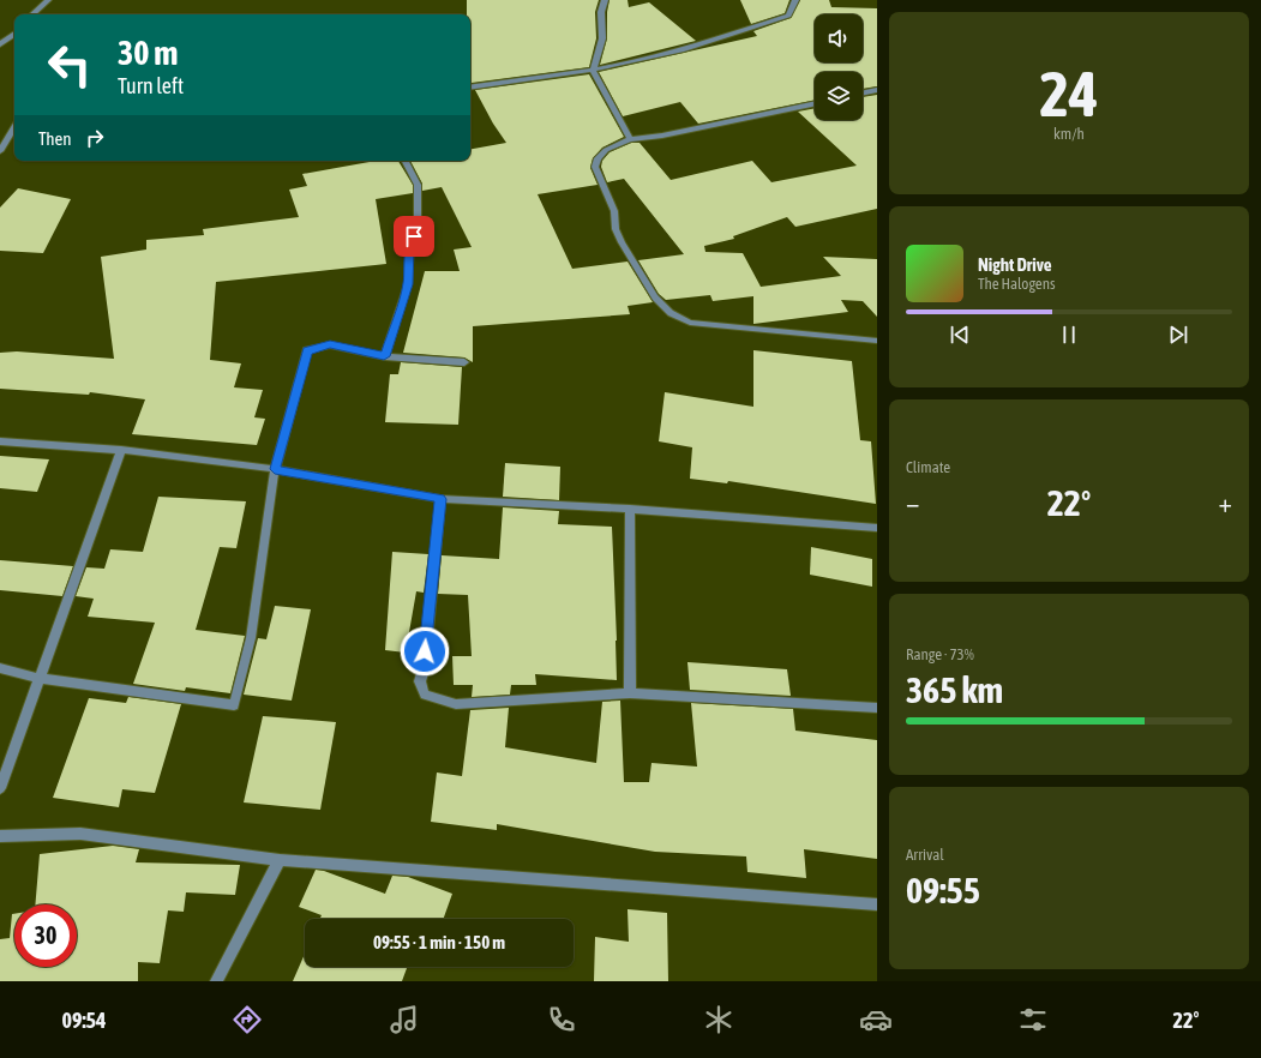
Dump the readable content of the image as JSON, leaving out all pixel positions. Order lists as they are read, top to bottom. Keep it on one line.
{"page":{"tile":[["24","km/h"],"Climate",["Range · 73%","365 km"],["Arrival","09:55"]],"turn":["30 m","Turn left"],"then":"Then","song":["Night Drive","The Halogens"],"heat":["−","22°","+"],"limit":"30","trip":"09:55 · 1 min · 150 m","tabs":["09:54","22°"]}}
